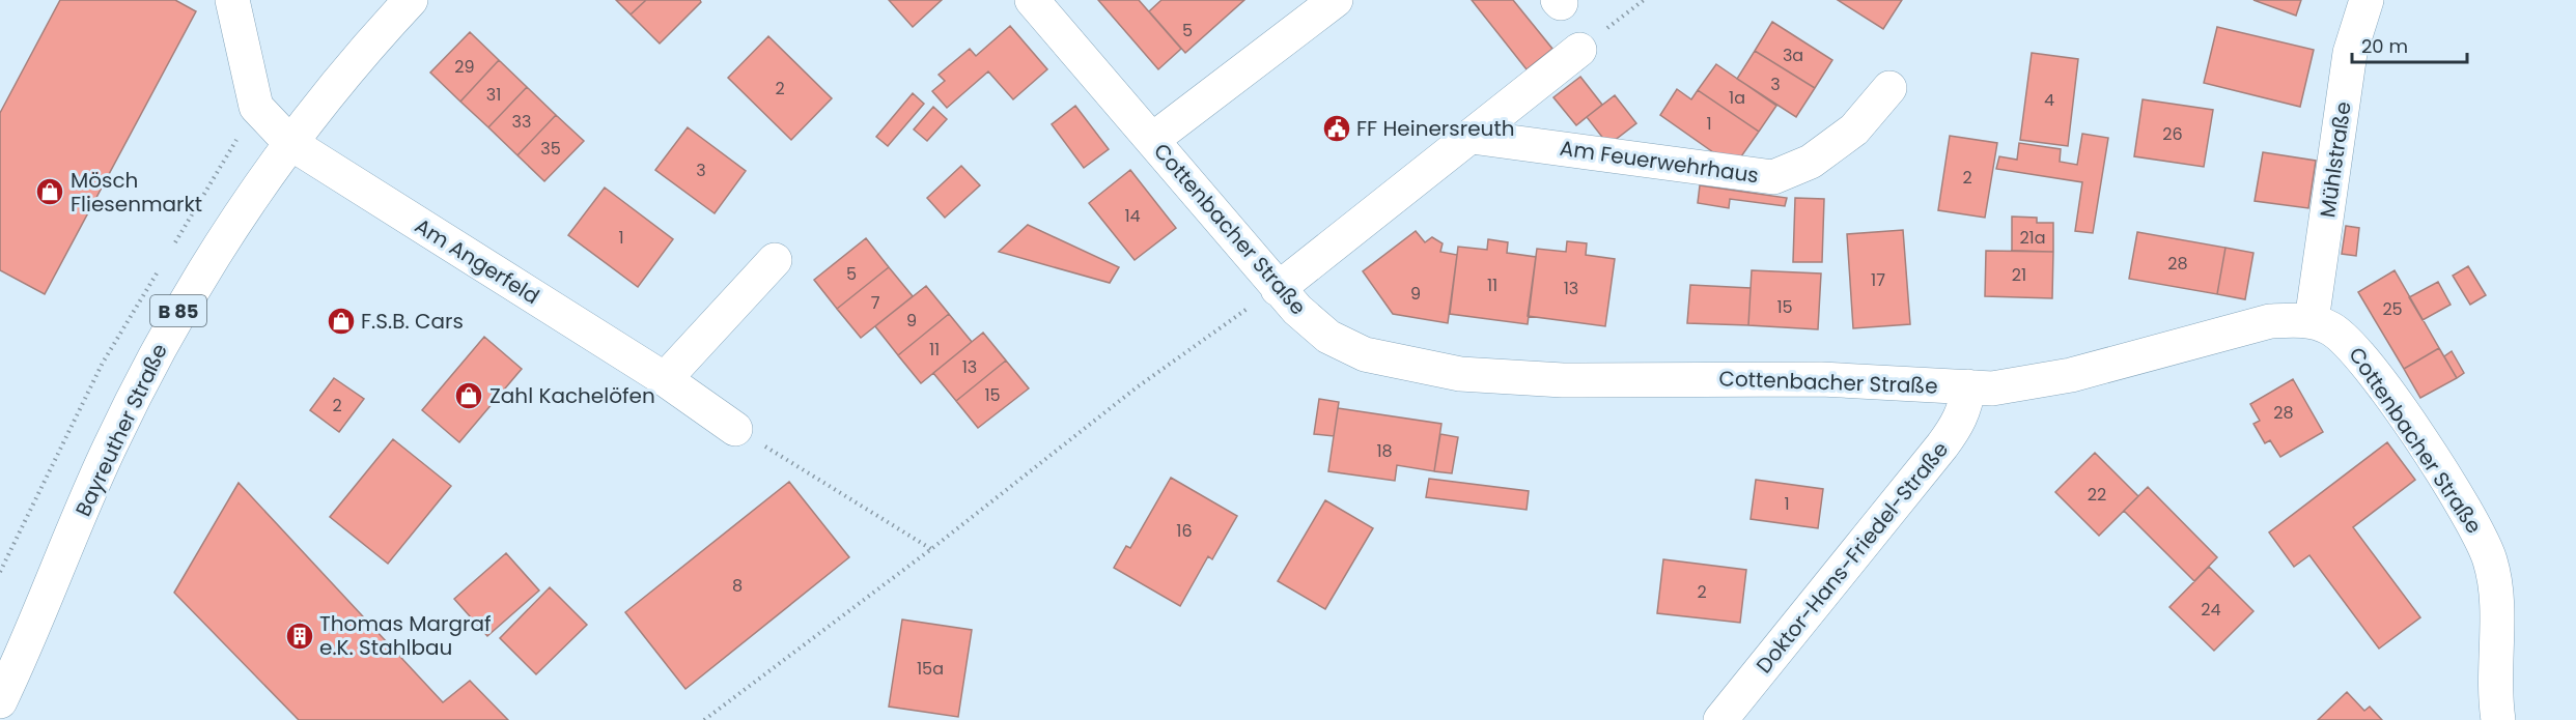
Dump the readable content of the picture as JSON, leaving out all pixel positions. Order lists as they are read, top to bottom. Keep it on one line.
{"streets":{"street":["Mühlstraße","Am Feuerwehrhaus","Cottenbacher Straße","Am Angerfeld","B 85","Bayreuther Straße","Doktor-Hans-Friedel-Straße"]},"crossings":[["Mühlstraße","Cottenbacher Straße"],["Cottenbacher Straße","Doktor-Hans-Friedel-Straße"],["Am Angerfeld","Bayreuther Straße"]],"places":{"public building":["FF Heinersreuth"],"shop":["Mösch Fliesenmarkt","F.S.B. Cars","Zahl Kachelöfen"],"building":["Thomas Margraf e.K. Stahlbau"]},"house_numbers":["5","3a","29","3","2","31","1a","4","33","1","26","35","3","2","14","1","21a","28","5","21","17","11","13","9","7","15","25","9","11","13","15","2","28","18","22","1","16","8","2","24","15a"],"scale_bar":"20 m"}
